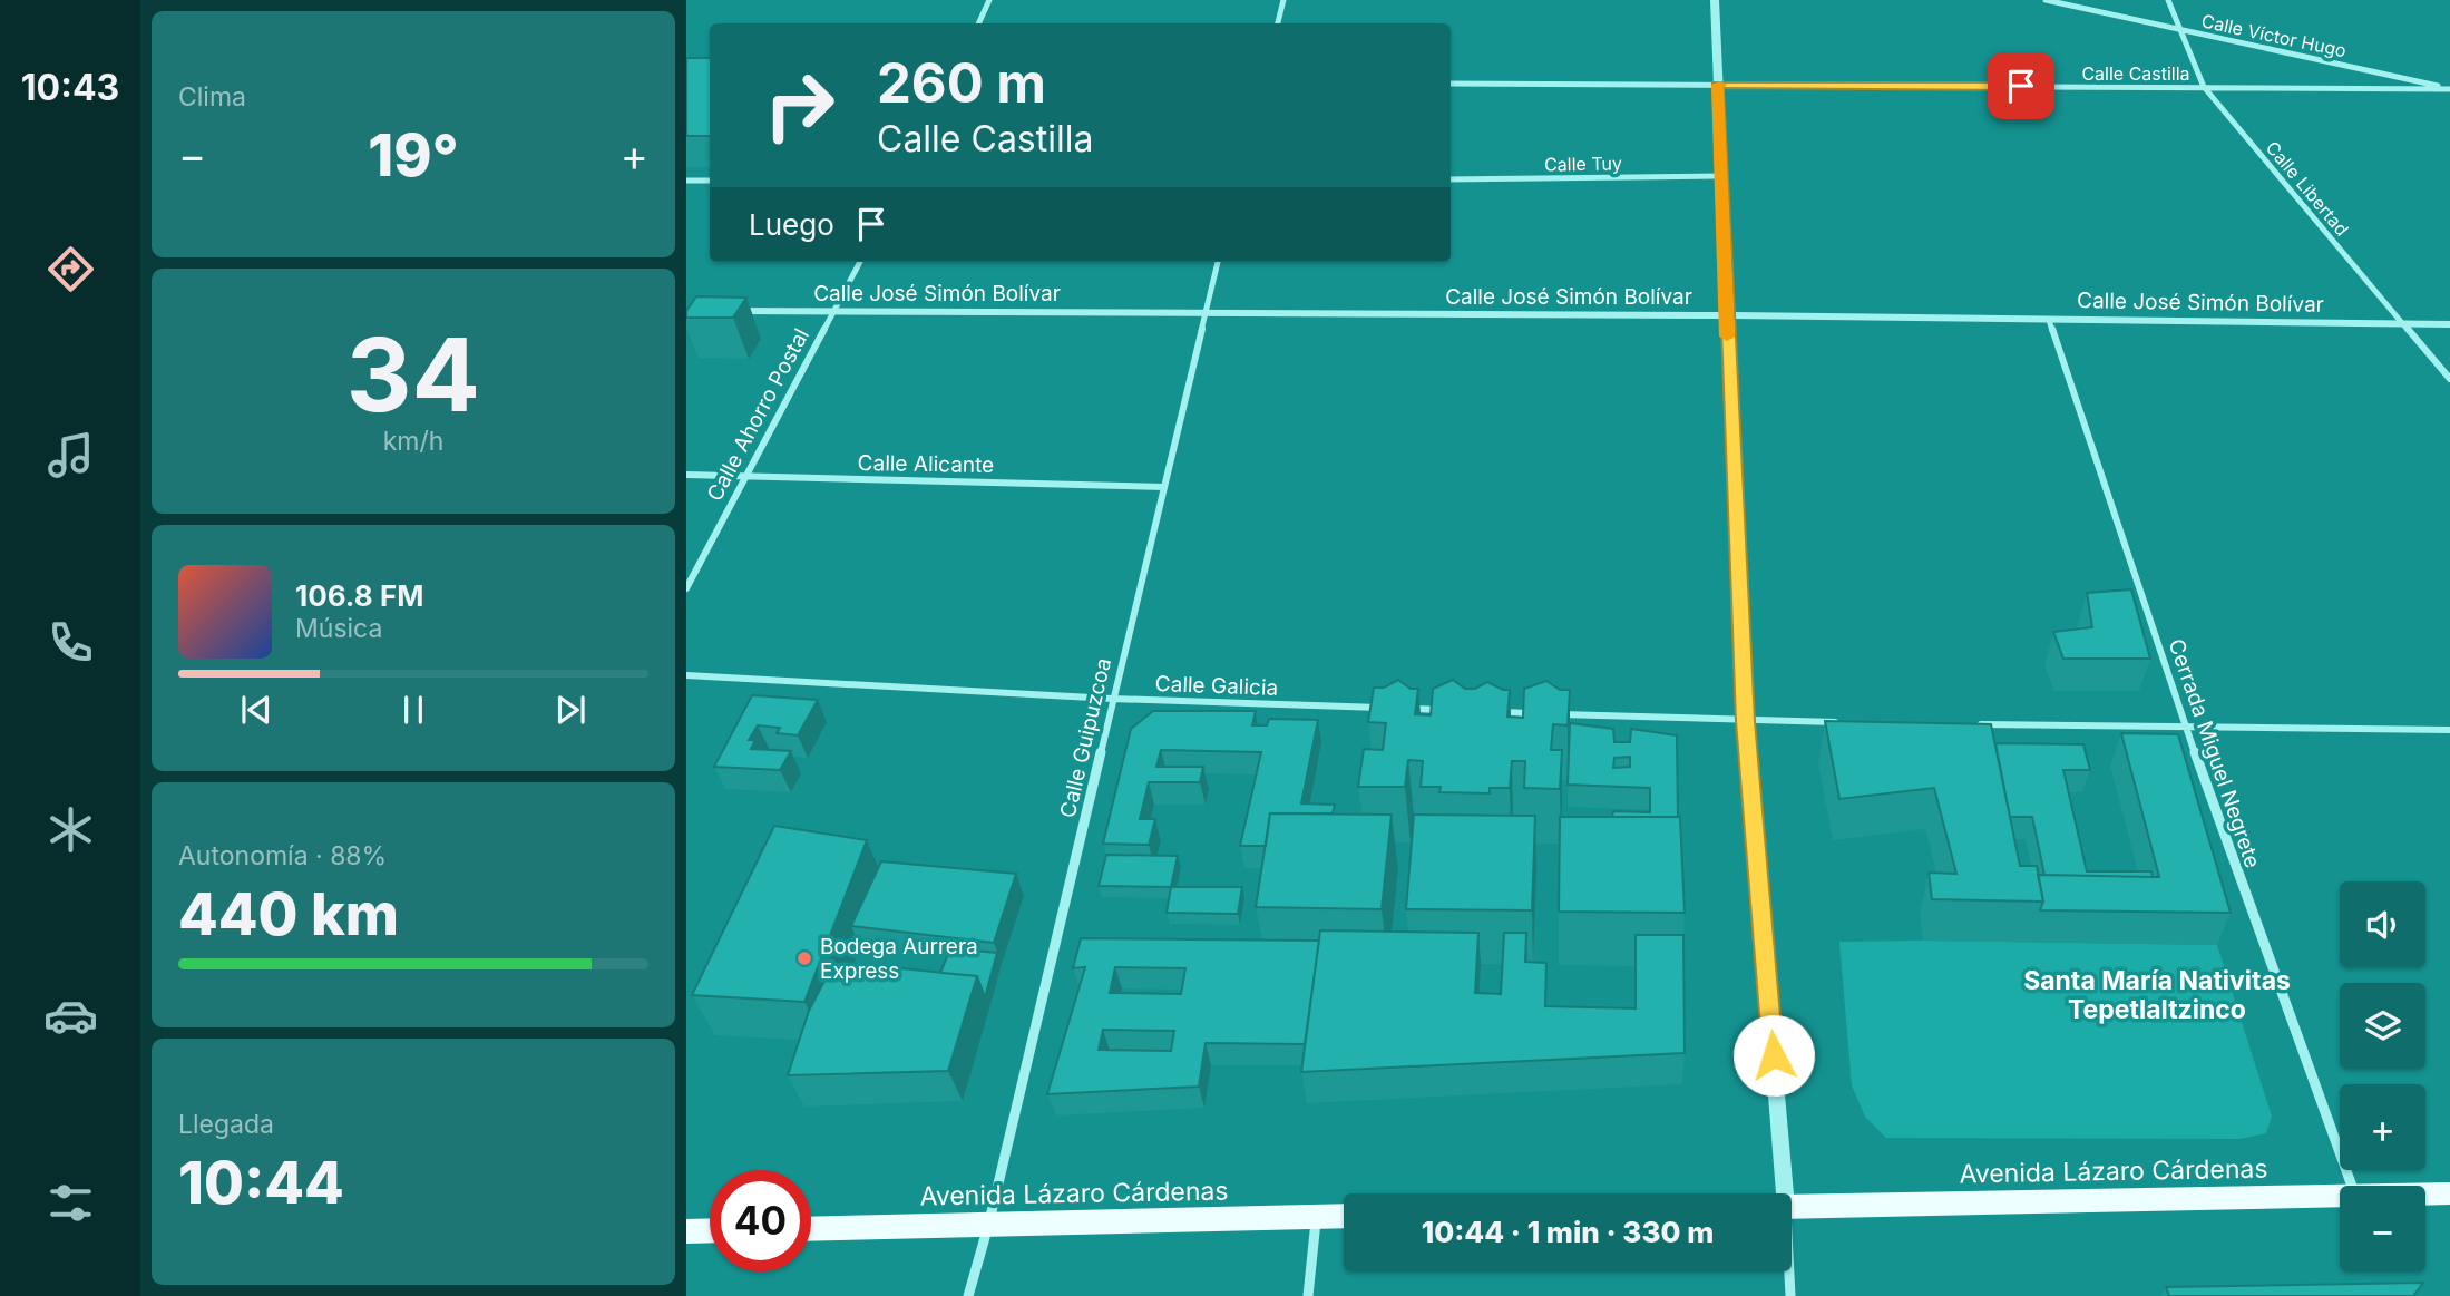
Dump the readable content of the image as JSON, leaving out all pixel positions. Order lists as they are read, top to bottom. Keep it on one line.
{"streets":{"main road":["Avenida Lázaro Cárdenas"],"street":["Calle Víctor Hugo","Calle Castilla","Calle Tuy","Calle Libertad","Calle José Simón Bolívar","Calle Ahorro Postal","Calle Alicante","Calle Galicia","Calle Guipuzcoa","Cerrada Miguel Negrete"]},"crossings":[["Calle Víctor Hugo","Calle Castilla"],["Calle Víctor Hugo","Calle Libertad"],["Calle Castilla","Calle Libertad"],["Calle Libertad","Calle José Simón Bolívar"],["Calle José Simón Bolívar","Calle Ahorro Postal"],["Calle José Simón Bolívar","Calle Guipuzcoa"],["Calle José Simón Bolívar","Cerrada Miguel Negrete"],["Calle Ahorro Postal","Calle Alicante"],["Calle Alicante","Calle Guipuzcoa"],["Calle Galicia","Calle Guipuzcoa"],["Calle Guipuzcoa","Avenida Lázaro Cárdenas"]],"districts":["Santa María Nativitas Tepetlaltzinco"],"places":["Bodega Aurrera Express"],"page":{"tabs":"10:43","tile":["Clima",["34","km/h"],["Autonomía · 88%","440 km"],["Llegada","10:44"]],"turn":["260 m","Calle Castilla"],"heat":["−","19°","+"],"then":"Luego","song":["106.8 FM","Música"],"map_buttons":["+","−"],"limit":"40","trip":"10:44 · 1 min · 330 m"}}
